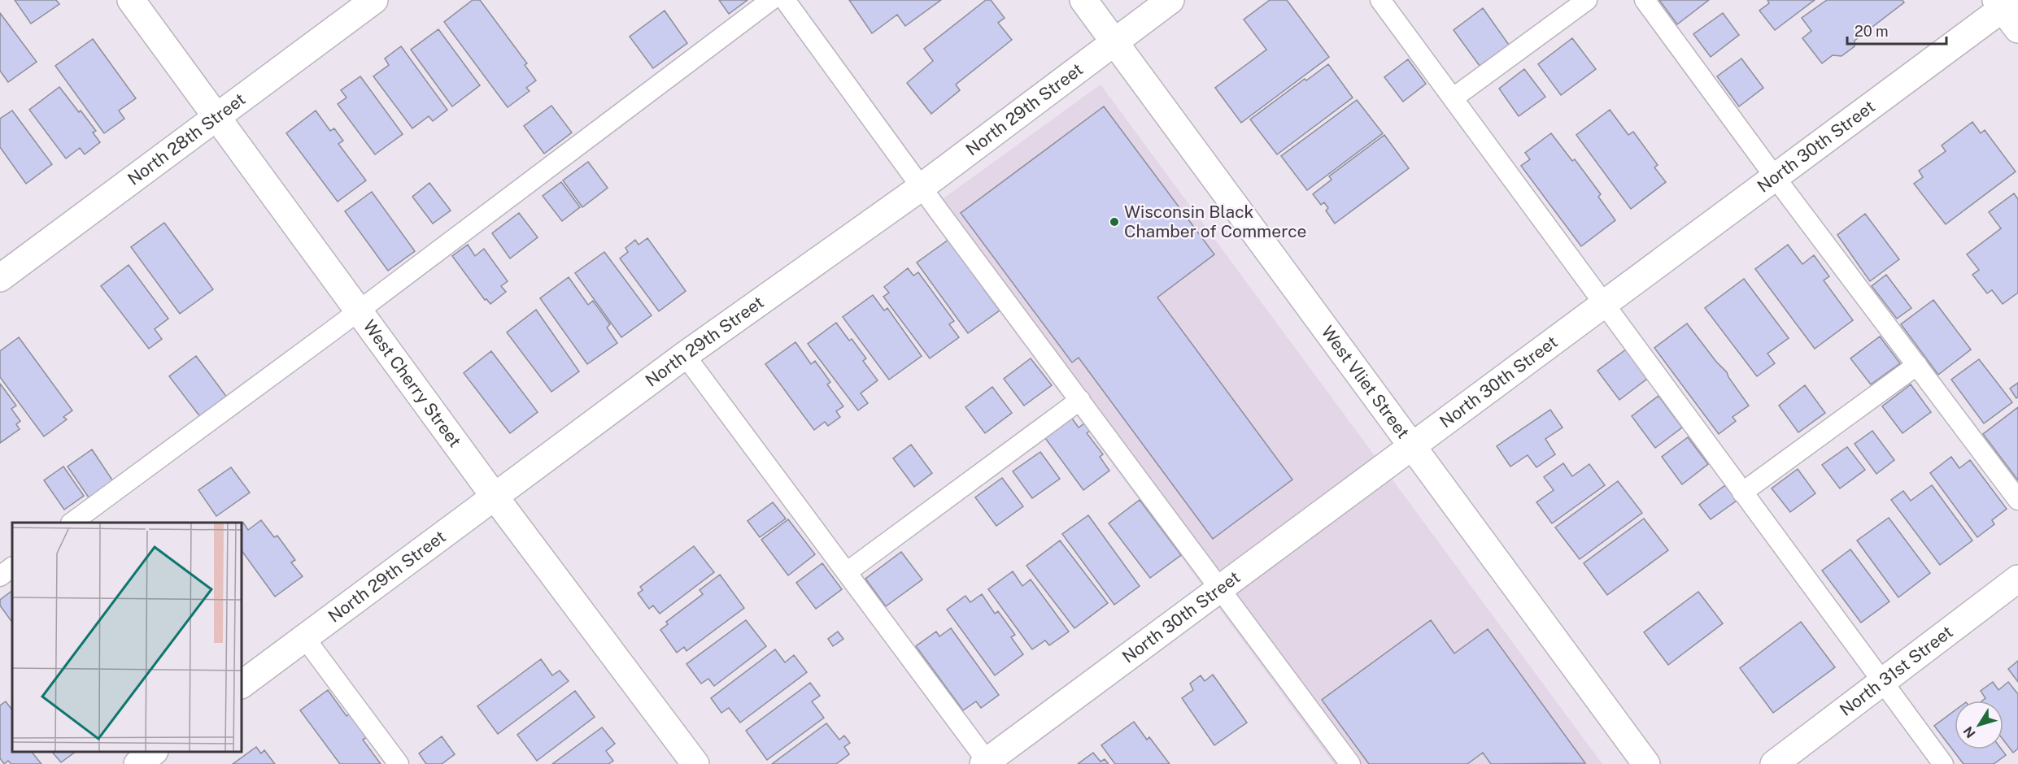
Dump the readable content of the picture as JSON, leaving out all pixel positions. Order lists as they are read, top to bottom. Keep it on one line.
{"streets":{"street":["North 29th Street","North 28th Street","North 30th Street","West Vliet Street","West Cherry Street","North 31st Street"]},"crossings":[["North 29th Street","West Vliet Street"],["North 29th Street","West Cherry Street"],["North 28th Street","West Cherry Street"],["North 30th Street","West Vliet Street"]],"places":["Wisconsin Black Chamber of Commerce"],"scale_bar":"20 m","north":"bottom left"}
